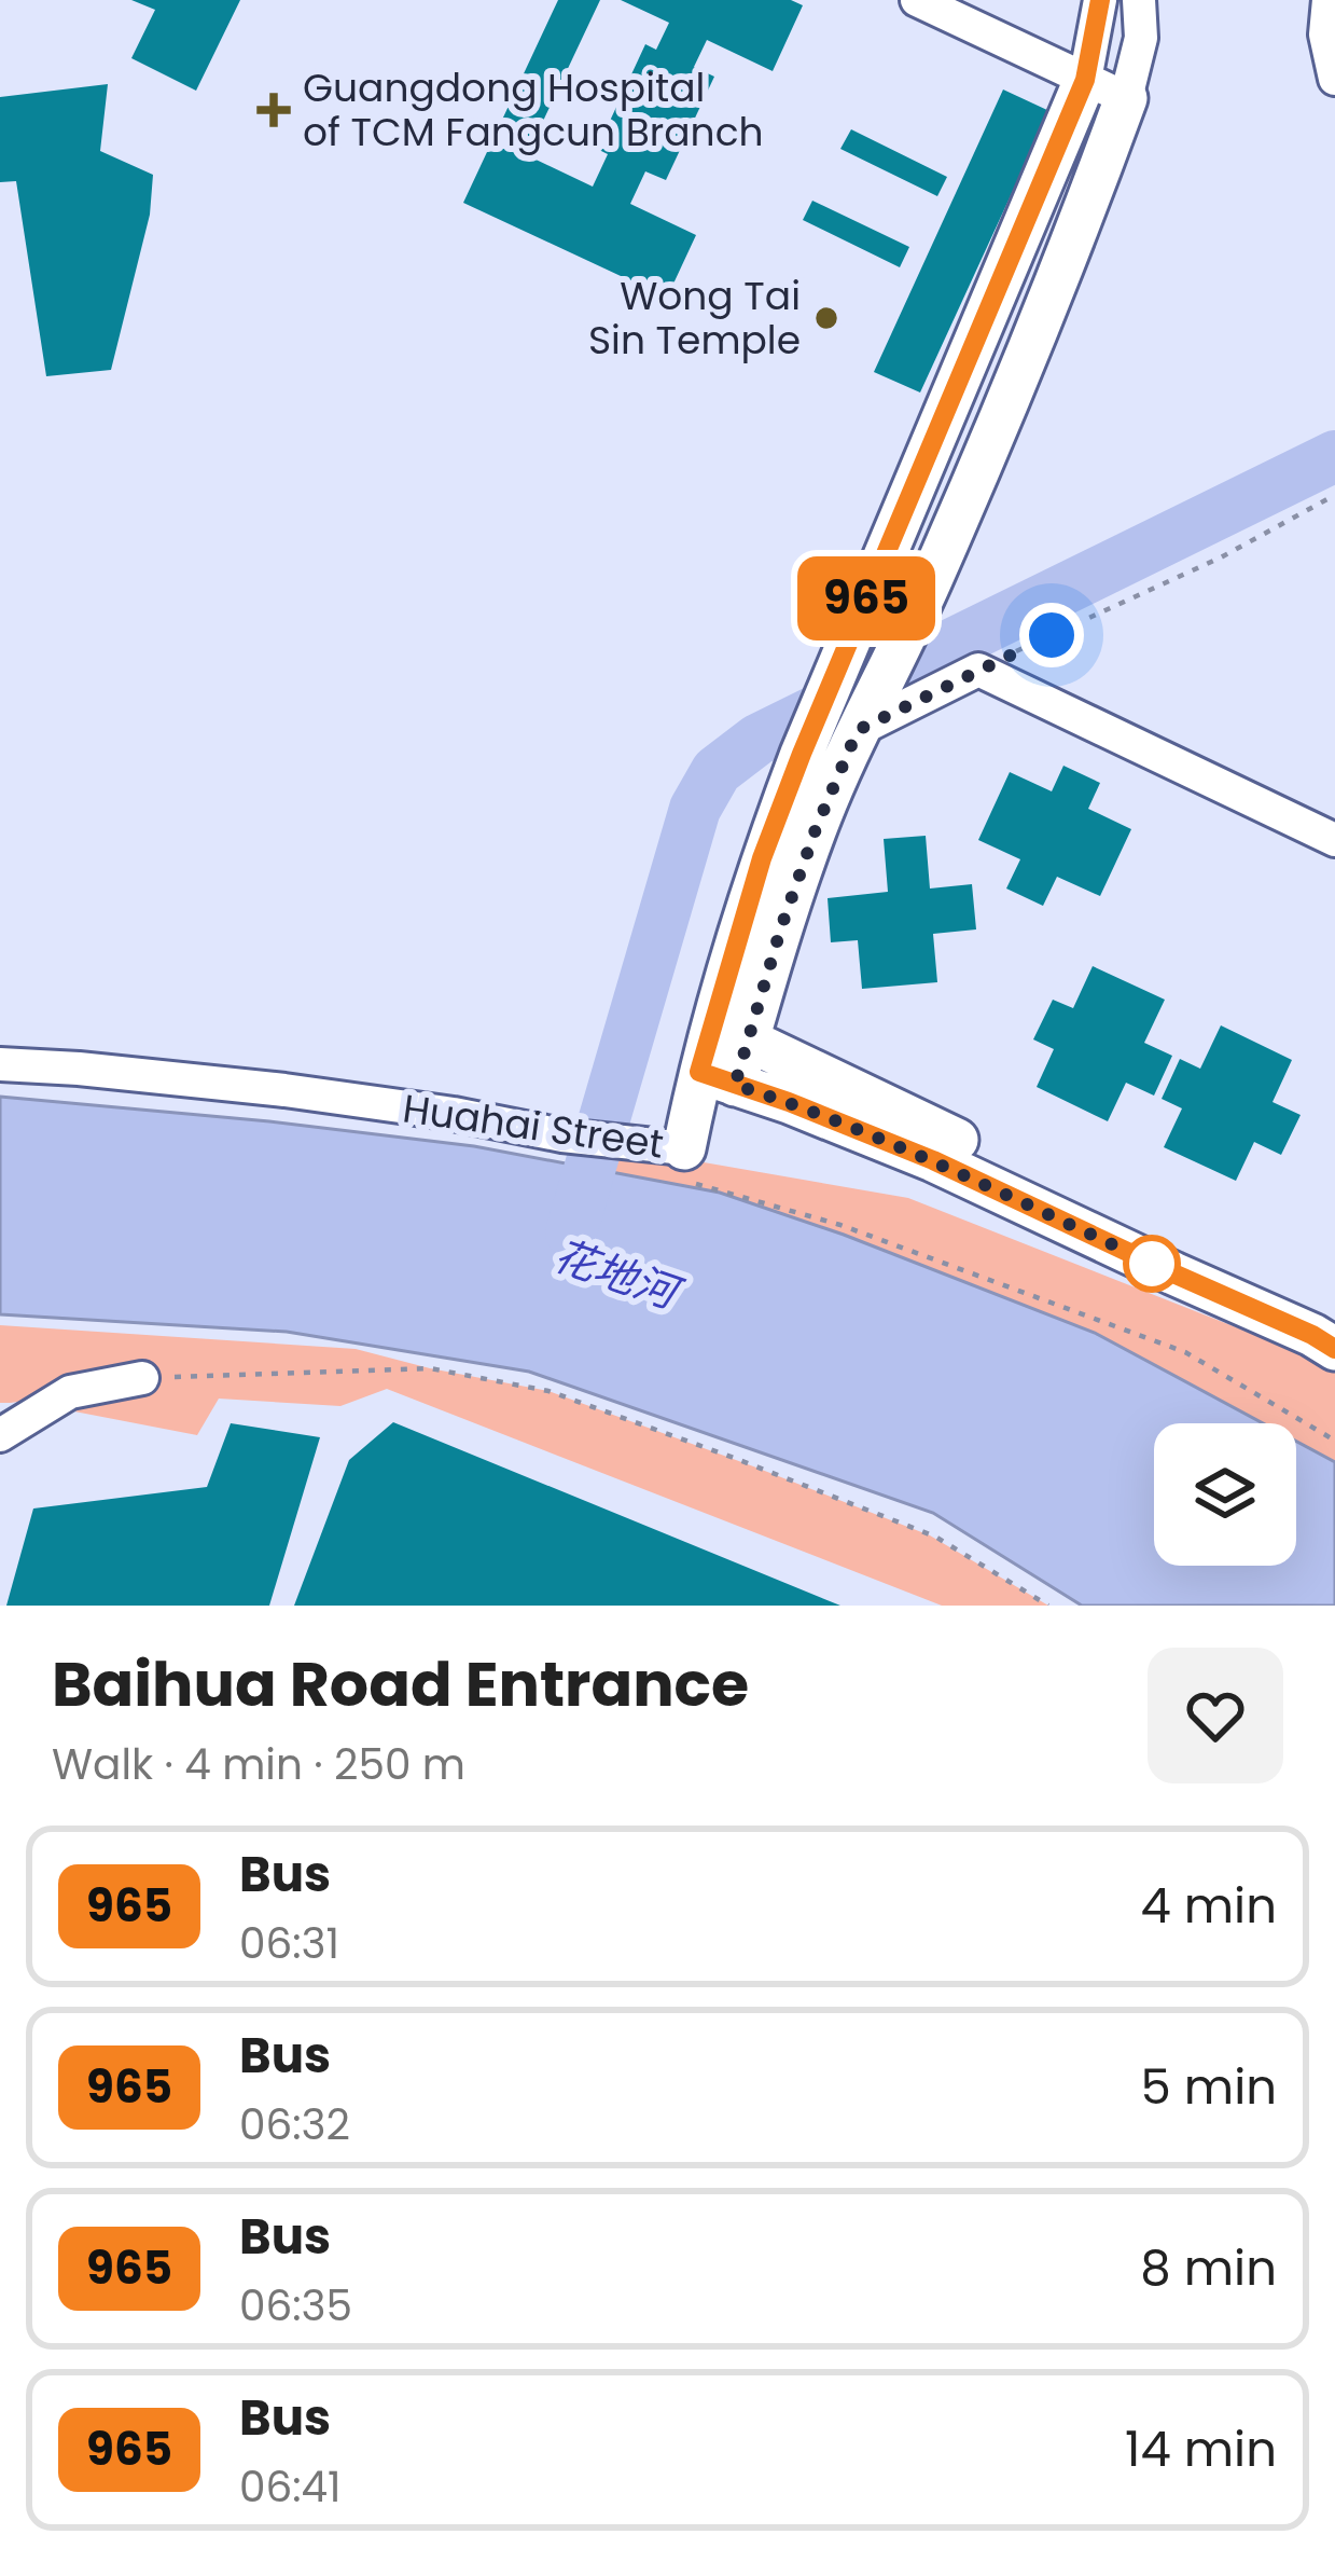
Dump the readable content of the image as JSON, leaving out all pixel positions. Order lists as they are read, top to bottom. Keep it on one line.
{"streets":{"street":["Huahai Street"]},"water":["花地河"],"places":{"health":["Guangdong Hospital of TCM Fangcun Branch"],"other":["Wong Tai Sin Temple"]},"lines":["bus line 965"],"page":{"on_map":"965","heading":["Baihua Road Entrance","Walk · 4 min · 250 m"],"list":[{"mark":"965","name":"Bus","note":"06:31","value":"4 min"},{"mark":"965","name":"Bus","note":"06:32","value":"5 min"},{"mark":"965","name":"Bus","note":"06:35","value":"8 min"},{"mark":"965","name":"Bus","note":"06:41","value":"14 min"}]}}
